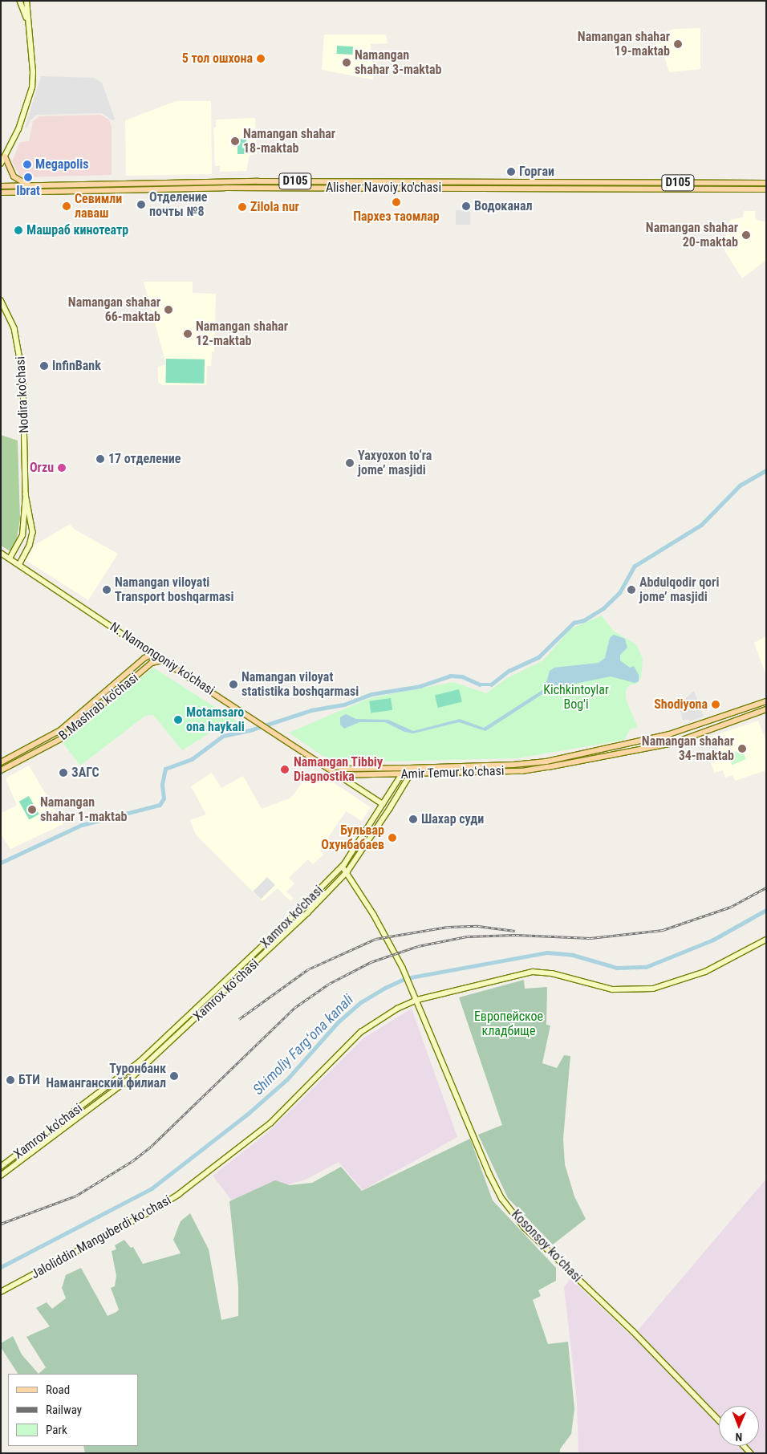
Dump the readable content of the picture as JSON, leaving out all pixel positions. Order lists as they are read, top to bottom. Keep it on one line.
{"streets":{"main road":["D105","Alisher Navoiy ko'chasi","Nodira ko'chasi","N. Namongoniy ko'chasi","B.Mashrab ko'chasi","Amir Temur koʻchasi","Xamrox ko'chasi","Xamrox koʻchasi","Jaloliddin Manguberdi koʻchasi","Kosonsoy koʻchasi"]},"crossings":[["Nodira ko'chasi","N. Namongoniy ko'chasi"],["N. Namongoniy ko'chasi","B.Mashrab ko'chasi"],["N. Namongoniy ko'chasi","Amir Temur koʻchasi"],["Amir Temur koʻchasi","Xamrox ko'chasi"],["Amir Temur koʻchasi","Xamrox koʻchasi"],["Xamrox ko'chasi","Kosonsoy koʻchasi"],["Xamrox koʻchasi","Kosonsoy koʻchasi"],["Jaloliddin Manguberdi koʻchasi","Kosonsoy koʻchasi"]],"water":["Shimoliy Fargʻona kanali"],"parks":["Kichkintoylar Bog'i","Европейское кладбище"],"places":["Namangan shahar 19-maktab","5 тол ошхона","Namangan shahar 3-maktab","Namangan shahar 18-maktab","Megapolis","Горгаи","Ibrat","Пархез таомлар","Отделение почты №8","Севимли лаваш","Водоканал","Zilola nur","Машраб кинотеатр","Namangan shahar 20-maktab","Namangan shahar 66-maktab","Namangan shahar 12-maktab","InfinBank","17 отделение","Yaxyoxon to‘ra jome’ masjidi","Orzu","Namangan viloyati Transport boshqarmasi","Abdulqodir qori jome’ masjidi","Namangan viloyat statistika boshqarmasi","Shodiyona","Motamsaro ona haykali","Namangan shahar 34-maktab","Namangan Tibbiy Diagnostika","ЗАГС","Namangan shahar 1-maktab","Шахар суди","Бульвар Охунбабаев","Туронбанк Наманганский филиал","БТИ"],"legend":["Road","Railway","Park"],"north":"bottom"}
